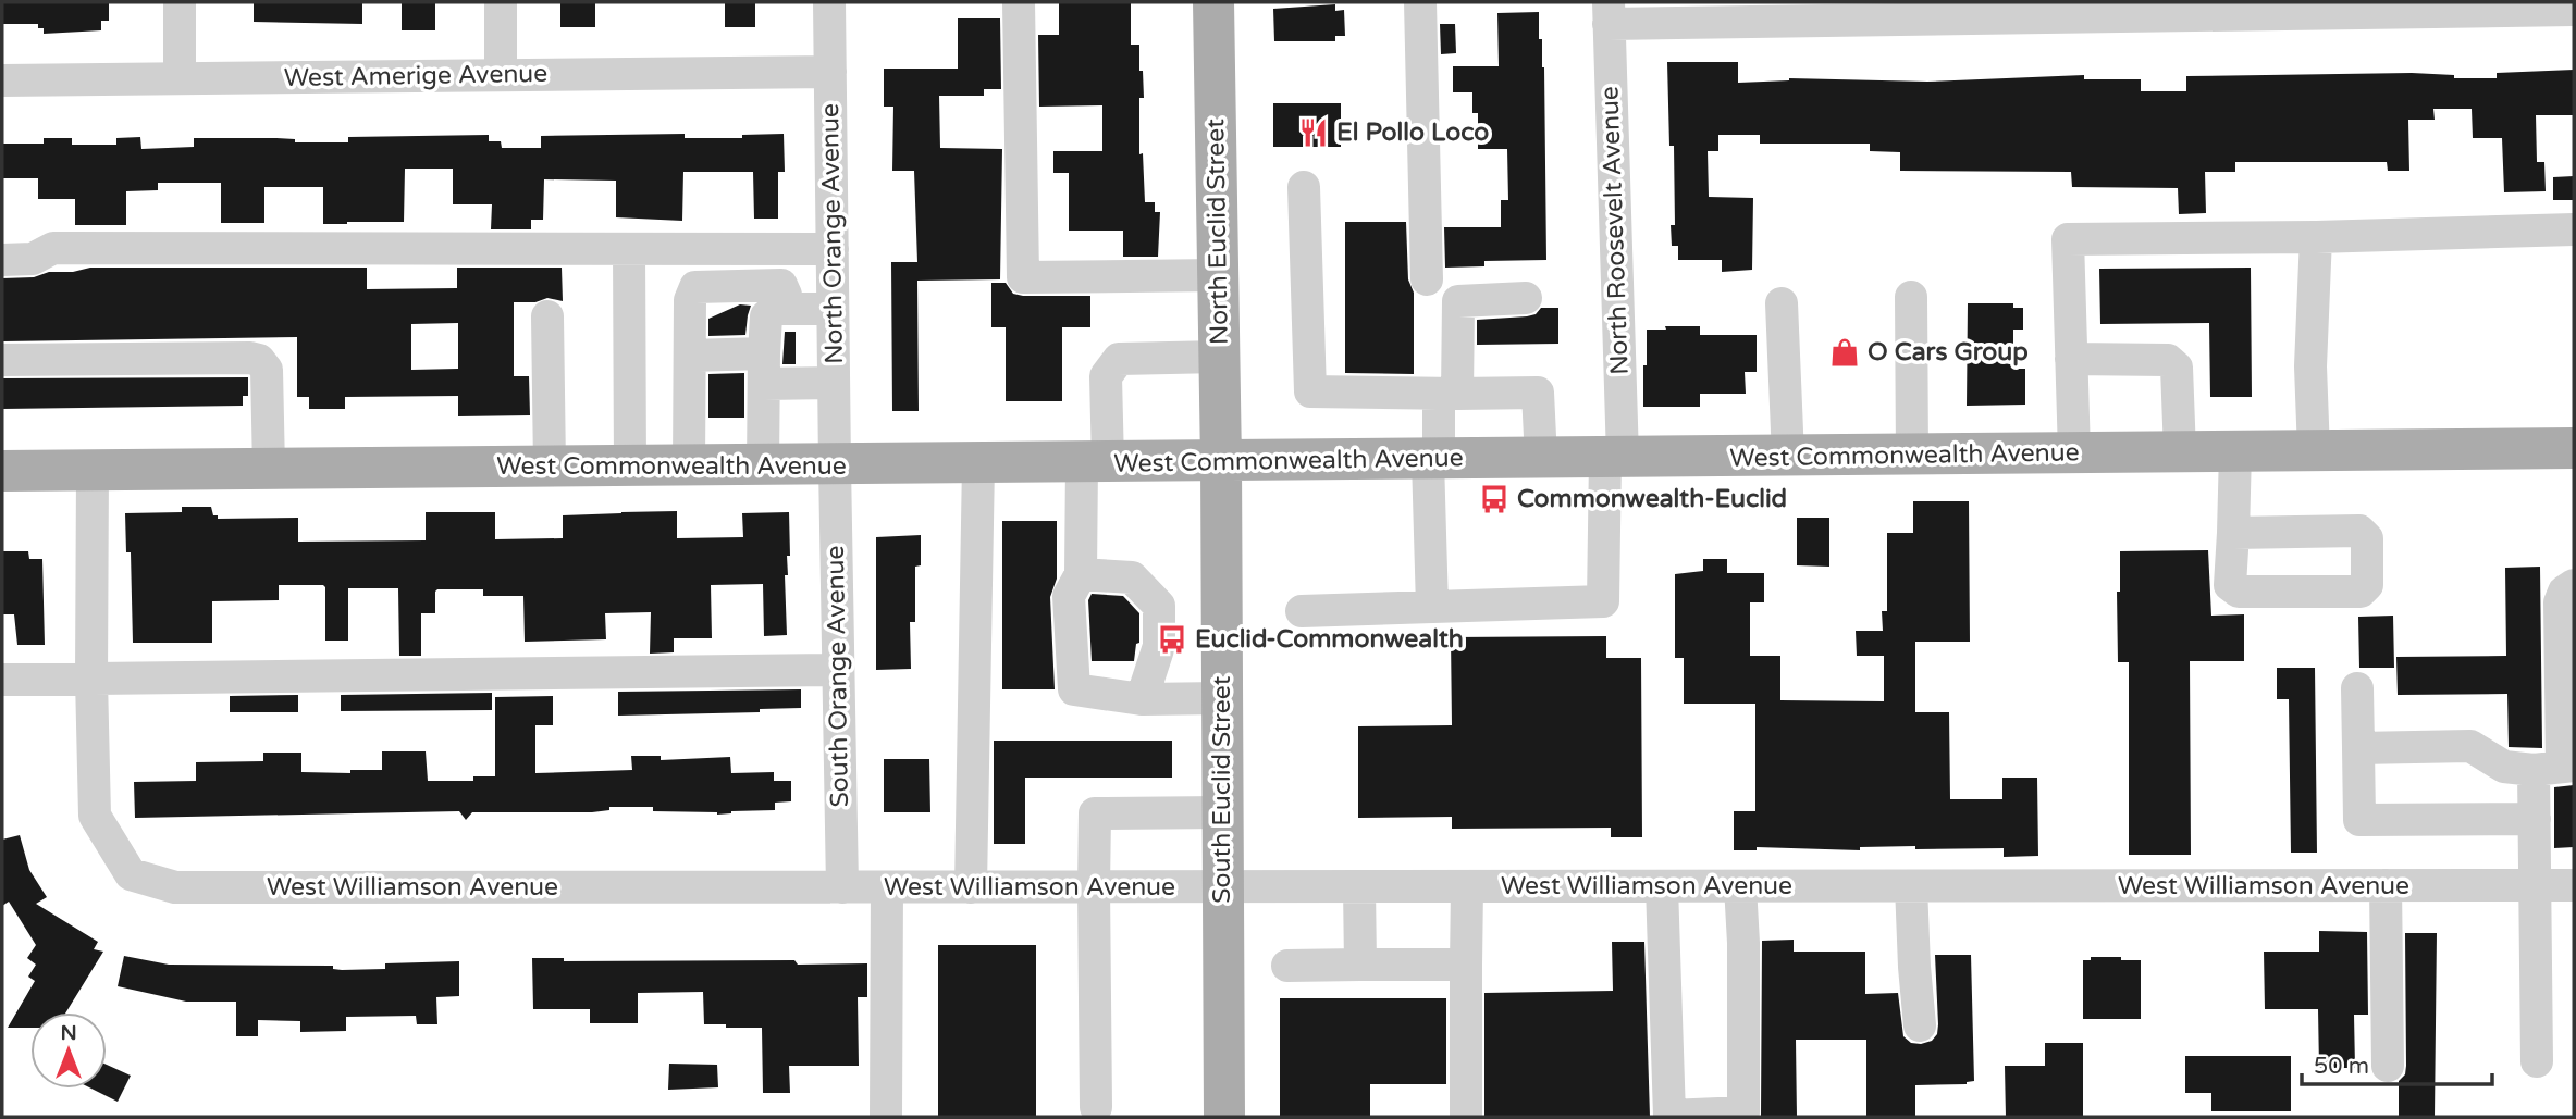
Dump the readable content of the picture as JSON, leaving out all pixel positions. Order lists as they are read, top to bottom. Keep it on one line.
{"streets":{"main road":["North Euclid Street","West Commonwealth Avenue","South Euclid Street"],"street":["West Amerige Avenue","North Roosevelt Avenue","North Orange Avenue","South Orange Avenue","West Williamson Avenue"]},"crossings":[["West Amerige Avenue","North Orange Avenue"],["North Roosevelt Avenue","West Commonwealth Avenue"],["North Euclid Street","West Commonwealth Avenue"],["North Euclid Street","South Euclid Street"],["North Orange Avenue","West Commonwealth Avenue"],["North Orange Avenue","South Orange Avenue"],["West Commonwealth Avenue","South Orange Avenue"],["West Commonwealth Avenue","South Euclid Street"],["West Commonwealth Avenue","West Williamson Avenue"],["South Orange Avenue","West Williamson Avenue"],["South Euclid Street","West Williamson Avenue"]],"places":{"restaurant":["El Pollo Loco"],"shop":["O Cars Group"],"bus stop":["Commonwealth-Euclid","Euclid-Commonwealth"]},"scale_bar":"50 m","north":"top"}
